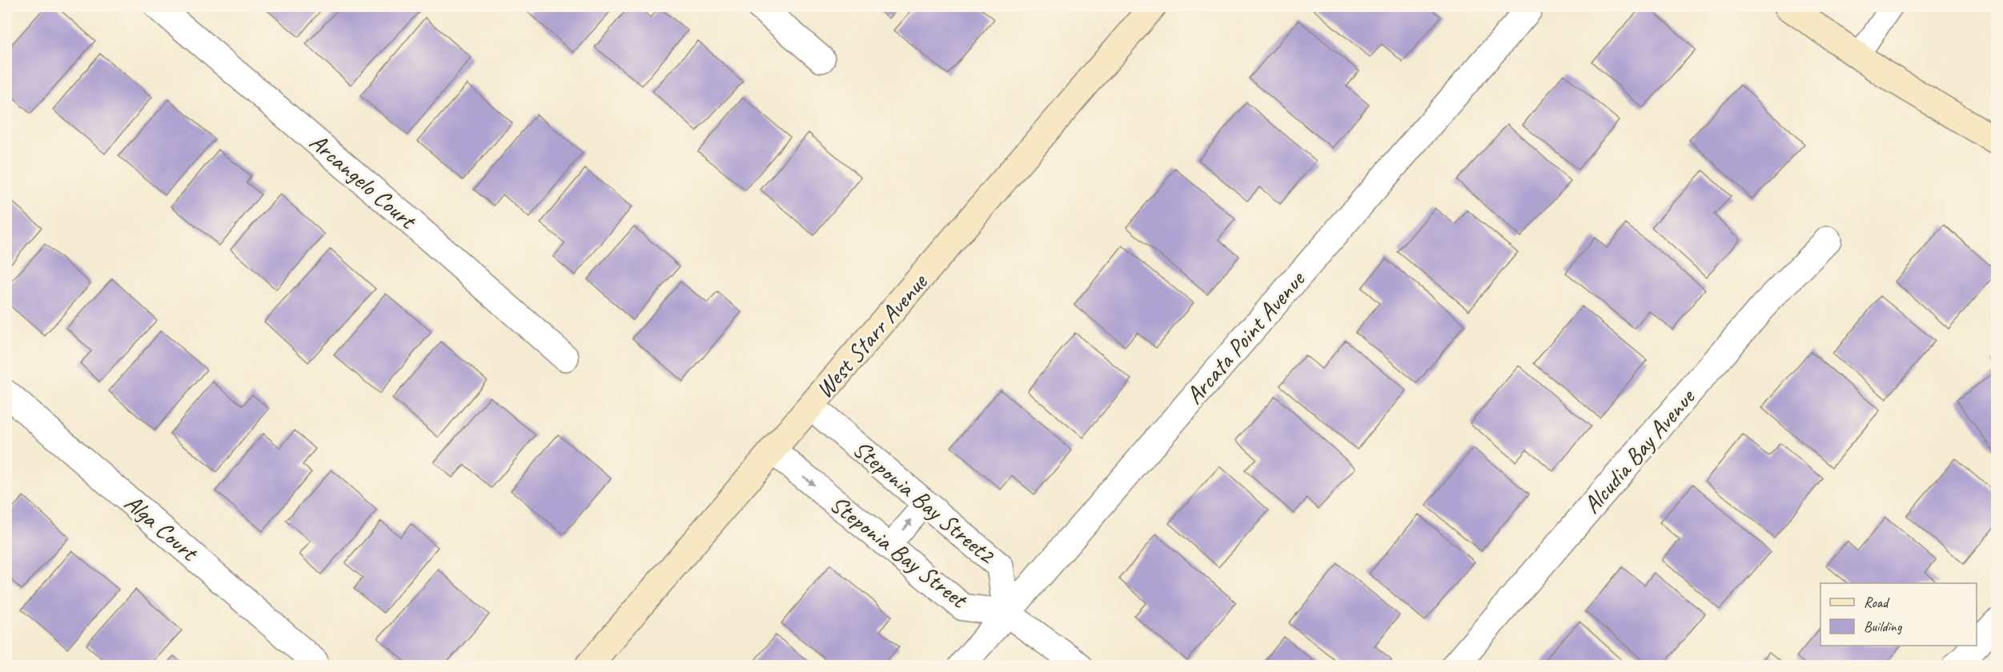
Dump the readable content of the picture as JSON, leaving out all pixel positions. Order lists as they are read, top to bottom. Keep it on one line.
{"streets":{"main road":["West Starr Avenue"],"street":["Arcangelo Court","Arcata Point Avenue","Alcudia Bay Avenue","Steponia Bay Street2","Alga Court","Steponia Bay Street"]},"crossings":[["West Starr Avenue","Steponia Bay Street2"],["West Starr Avenue","Steponia Bay Street"],["Arcata Point Avenue","Steponia Bay Street2"],["Arcata Point Avenue","Steponia Bay Street"],["Steponia Bay Street2","Steponia Bay Street"]],"one_way":["Steponia Bay Street"],"legend":["Road","Building"]}
